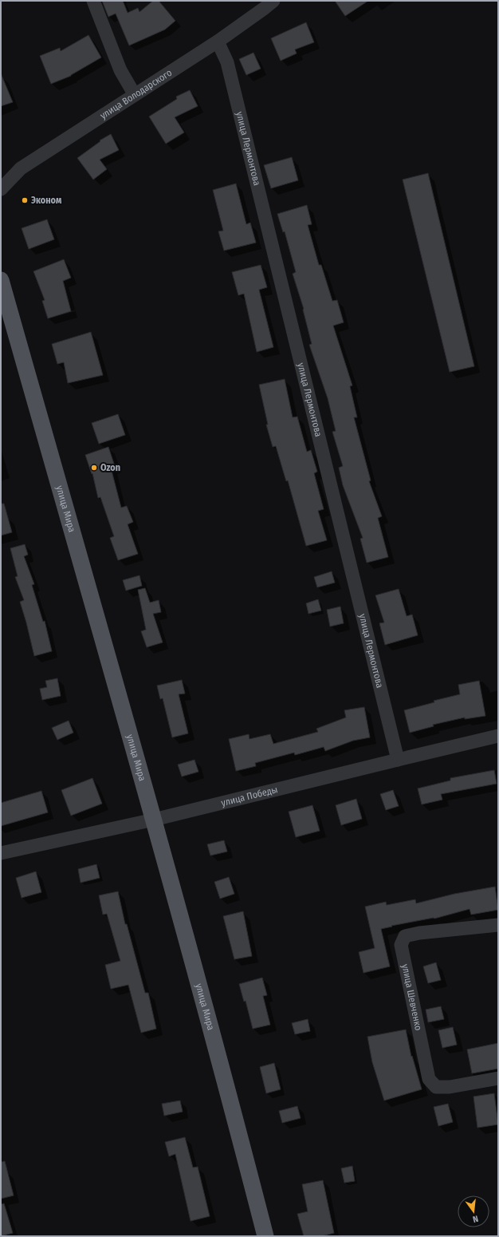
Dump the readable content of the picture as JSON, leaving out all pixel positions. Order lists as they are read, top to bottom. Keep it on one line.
{"streets":{"main road":["улица Мира"],"street":["улица Володарского","улица Лермонтова","улица Победы","улица Шевченко"]},"crossings":[["улица Володарского","улица Лермонтова"],["улица Лермонтова","улица Победы"],["улица Мира","улица Победы"]],"places":["Эконом","Ozon"],"north":"bottom"}
